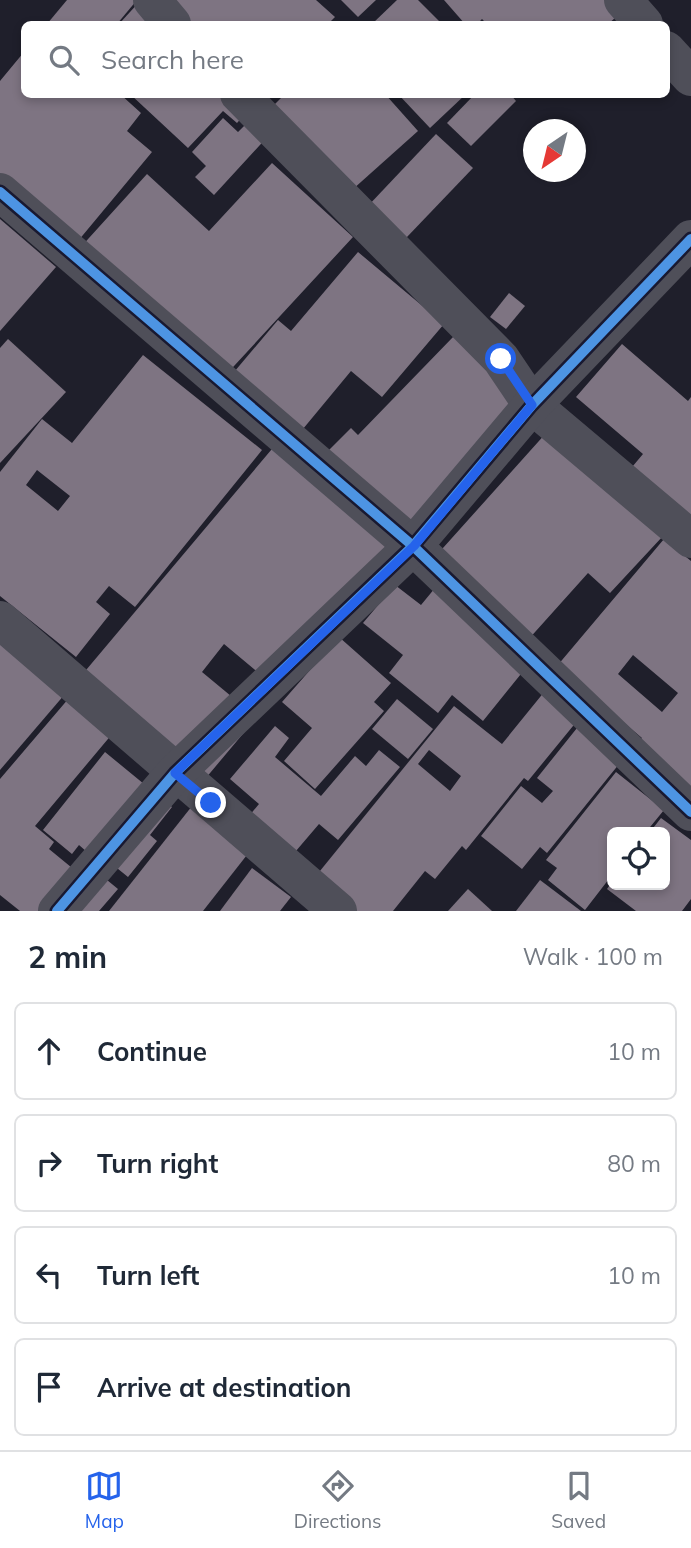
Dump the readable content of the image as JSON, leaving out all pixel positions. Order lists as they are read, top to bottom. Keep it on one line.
{"north":"bottom left","page":{"search":"Search here","heading":["2 min","Walk · 100 m"],"list":[["Continue","10 m"],["Turn right","80 m"],["Turn left","10 m"],"Arrive at destination"],"nav":["Map","Directions","Saved"]}}
